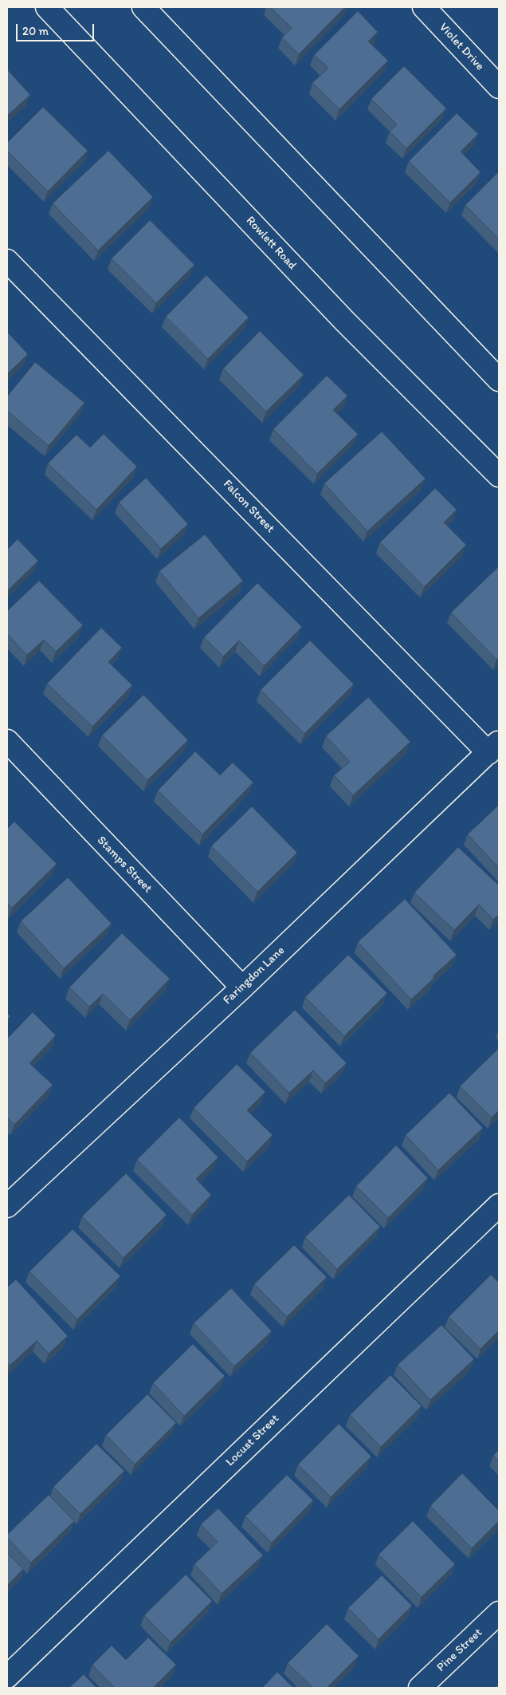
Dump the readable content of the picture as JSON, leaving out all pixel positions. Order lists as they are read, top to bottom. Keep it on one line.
{"streets":{"street":["Violet Drive","Rowlett Road","Falcon Street","Stamps Street","Faringdon Lane","Locust Street","Pine Street"]},"crossings":[["Falcon Street","Faringdon Lane"],["Stamps Street","Faringdon Lane"]],"scale_bar":"20 m"}
